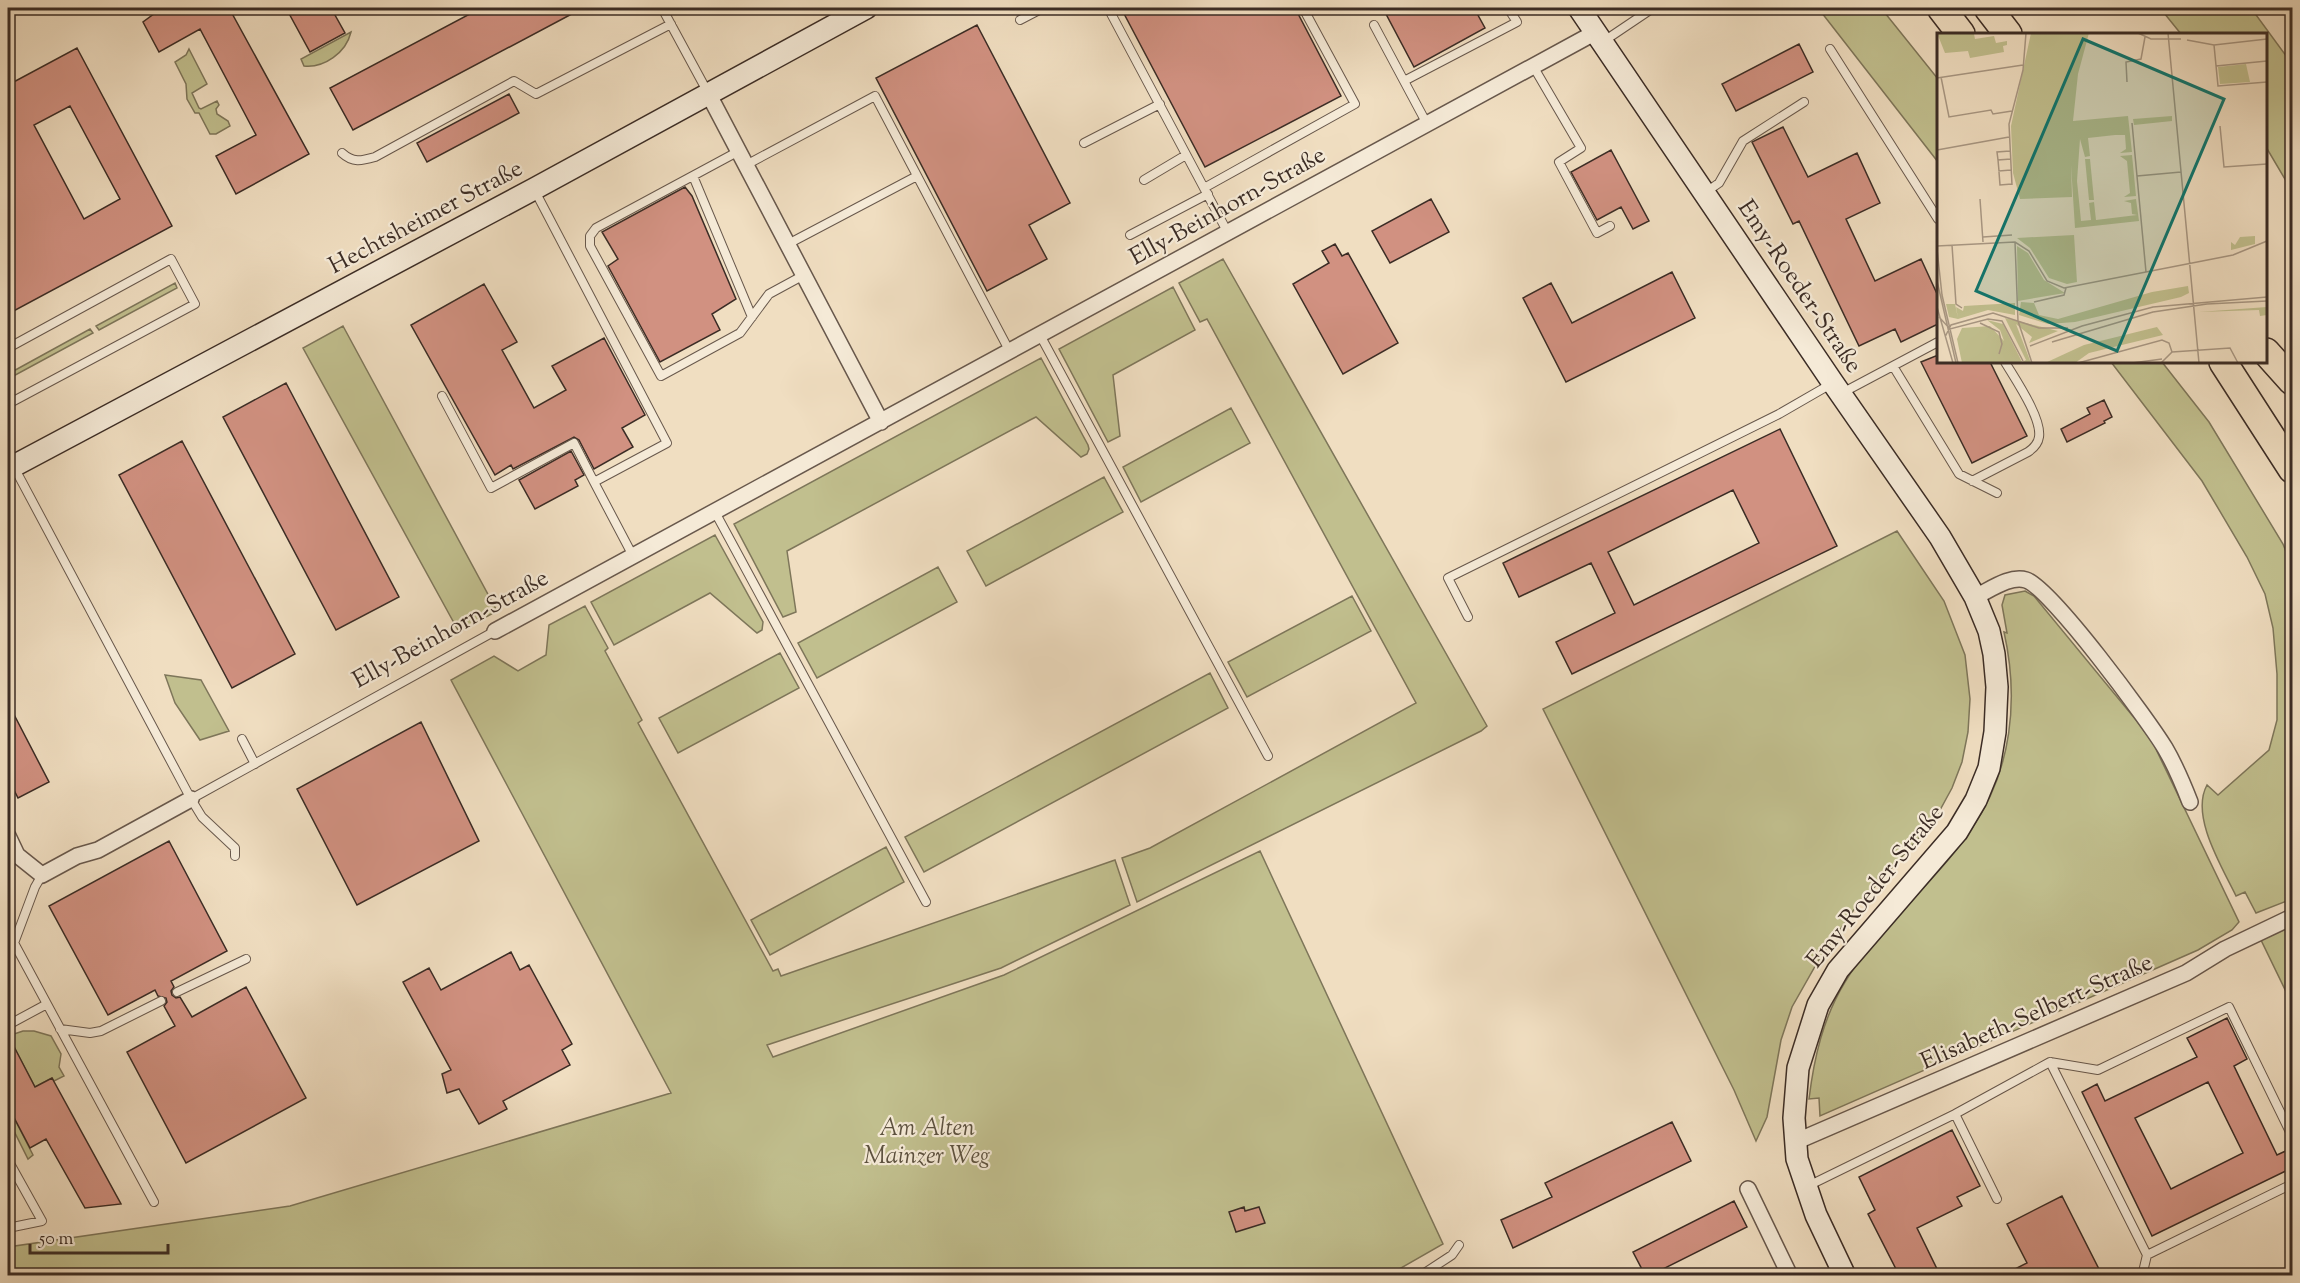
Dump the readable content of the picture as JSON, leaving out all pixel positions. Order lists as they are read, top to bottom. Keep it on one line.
{"streets":{"street":["Elly-Beinhorn-Straße","Hechtsheimer Straße","Emy-Roeder-Straße","Elisabeth-Selbert-Straße"]},"crossings":[["Elly-Beinhorn-Straße","Emy-Roeder-Straße"],["Emy-Roeder-Straße","Elisabeth-Selbert-Straße"]],"parks":["Am Alten Mainzer Weg"],"scale_bar":"50 m"}
